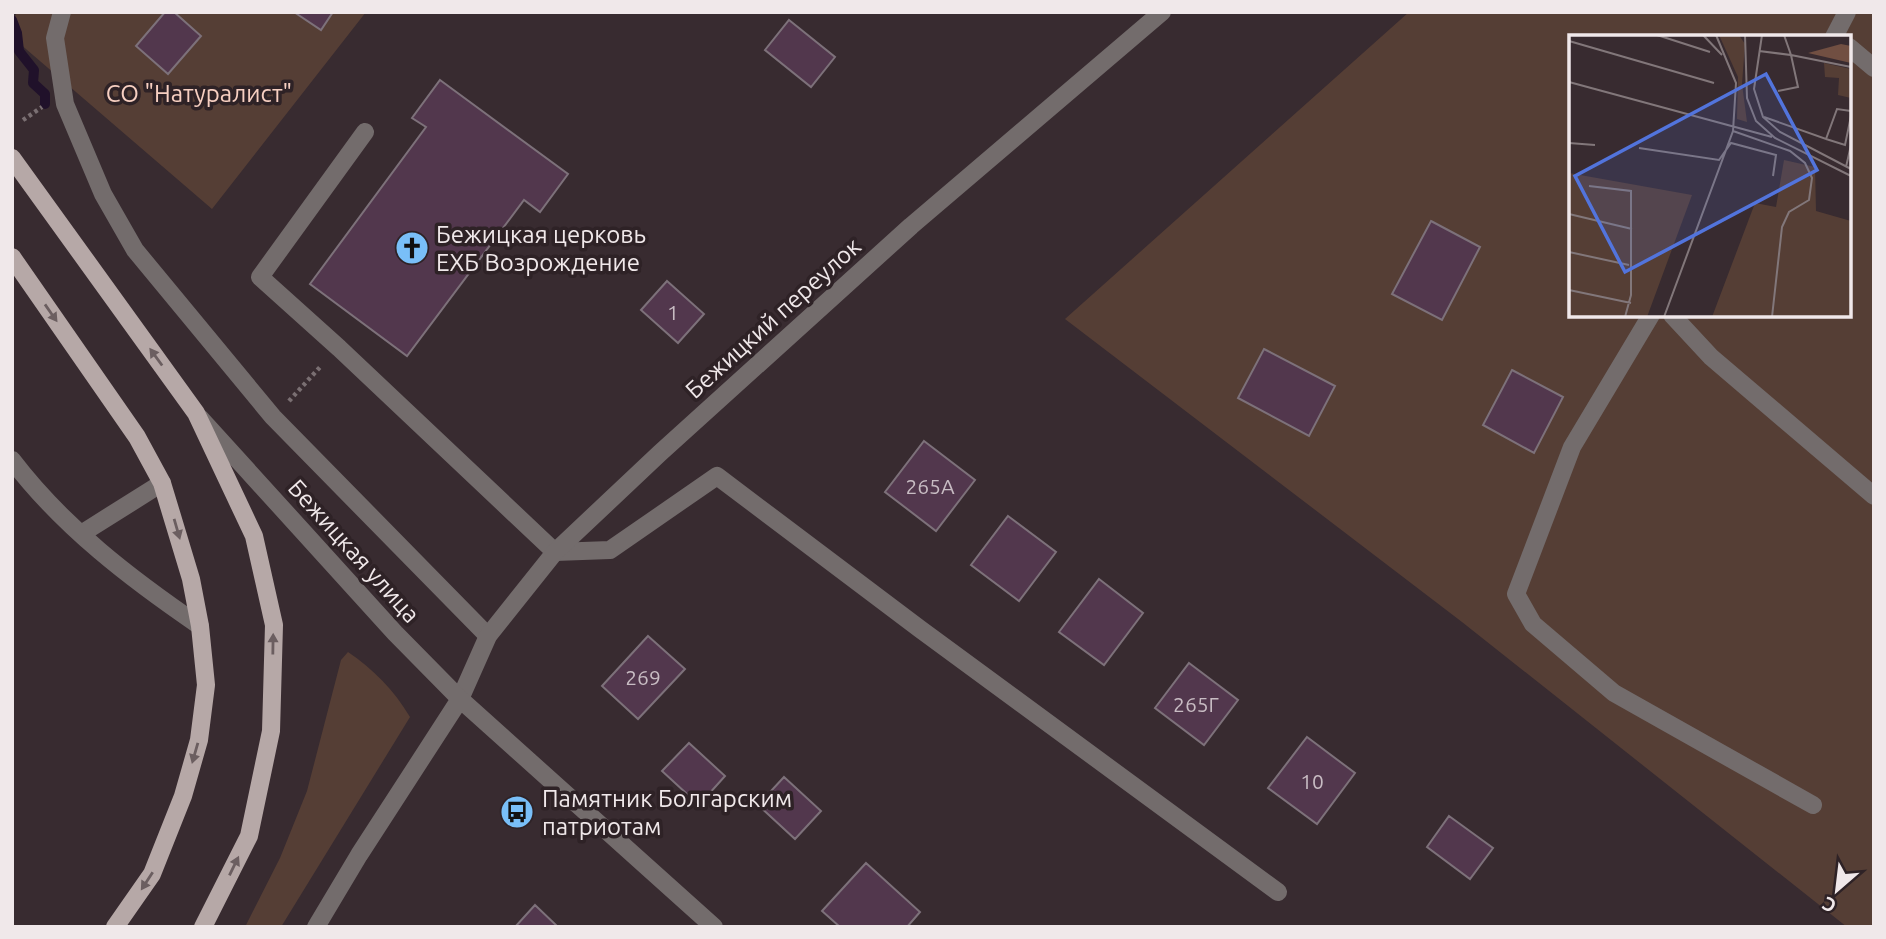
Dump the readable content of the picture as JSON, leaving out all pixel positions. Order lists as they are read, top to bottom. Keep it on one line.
{"streets":{"main road":["Бежицкая улица"],"street":["Бежицкий переулок"]},"crossings":[["Бежицкий переулок","Бежицкая улица"]],"parks":["СО \"Натуралист\""],"places":{"church":["Бежицкая церковь ЕХБ Возрождение"],"bus stop":["Памятник Болгарским патриотам"]},"house_numbers":["1","265А","269","265Г","10"],"north":"bottom left"}
